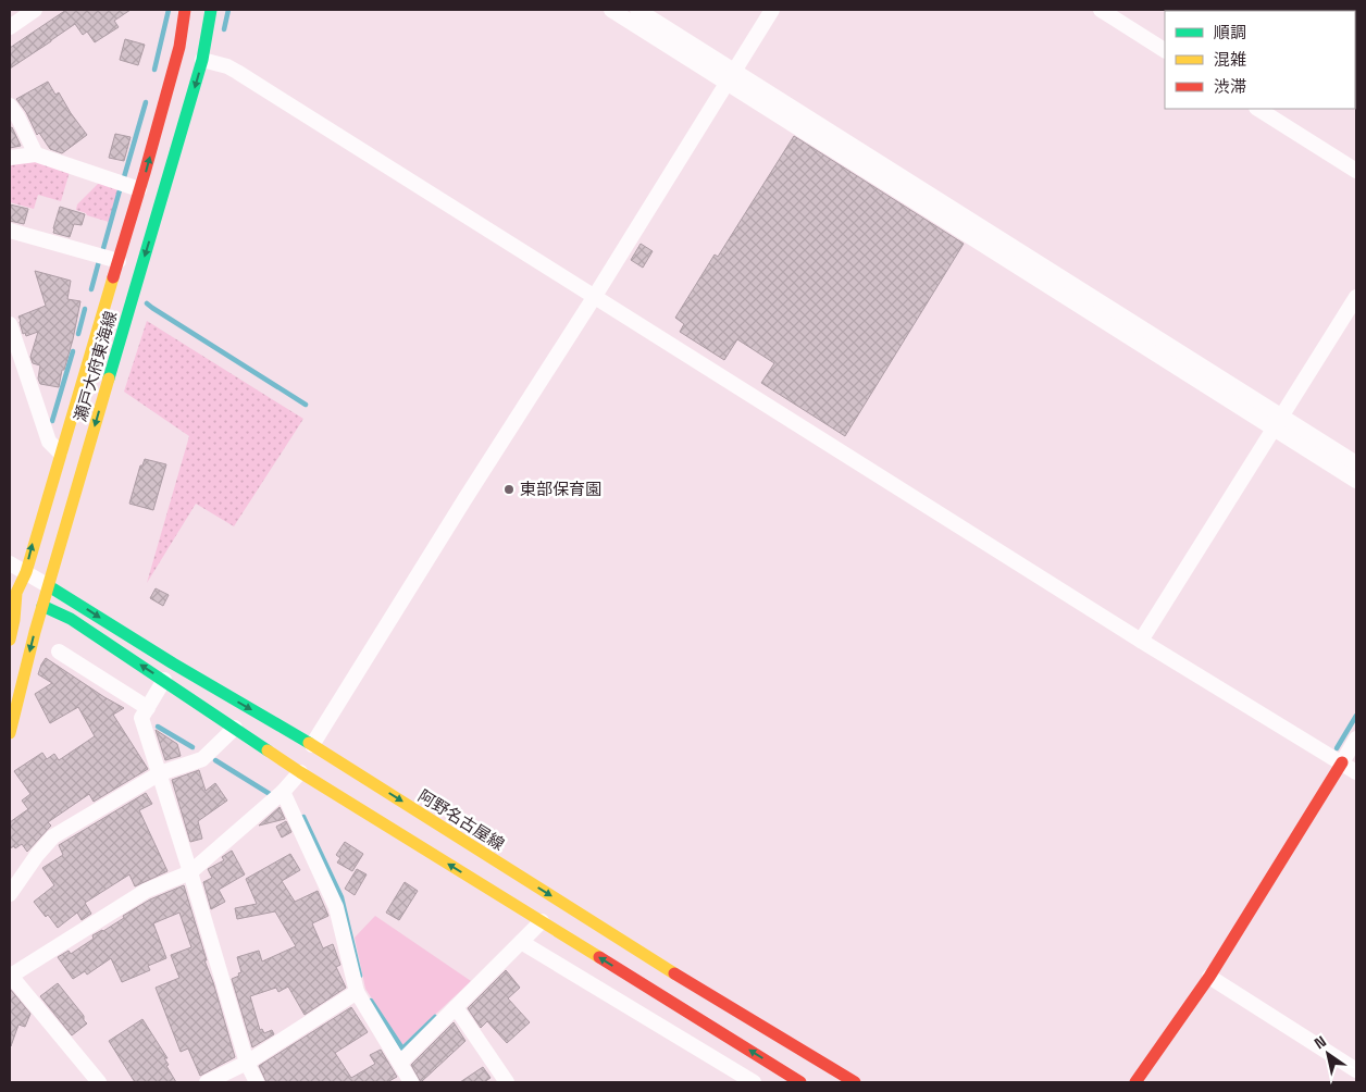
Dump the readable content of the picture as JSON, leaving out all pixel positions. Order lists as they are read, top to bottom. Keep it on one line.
{"streets":{"main road":["瀬戸大府東海線","阿野名古屋線"]},"crossings":[["瀬戸大府東海線","阿野名古屋線"]],"places":["東部保育園"],"legend":["順調","混雑","渋滞"],"north":"top left"}
